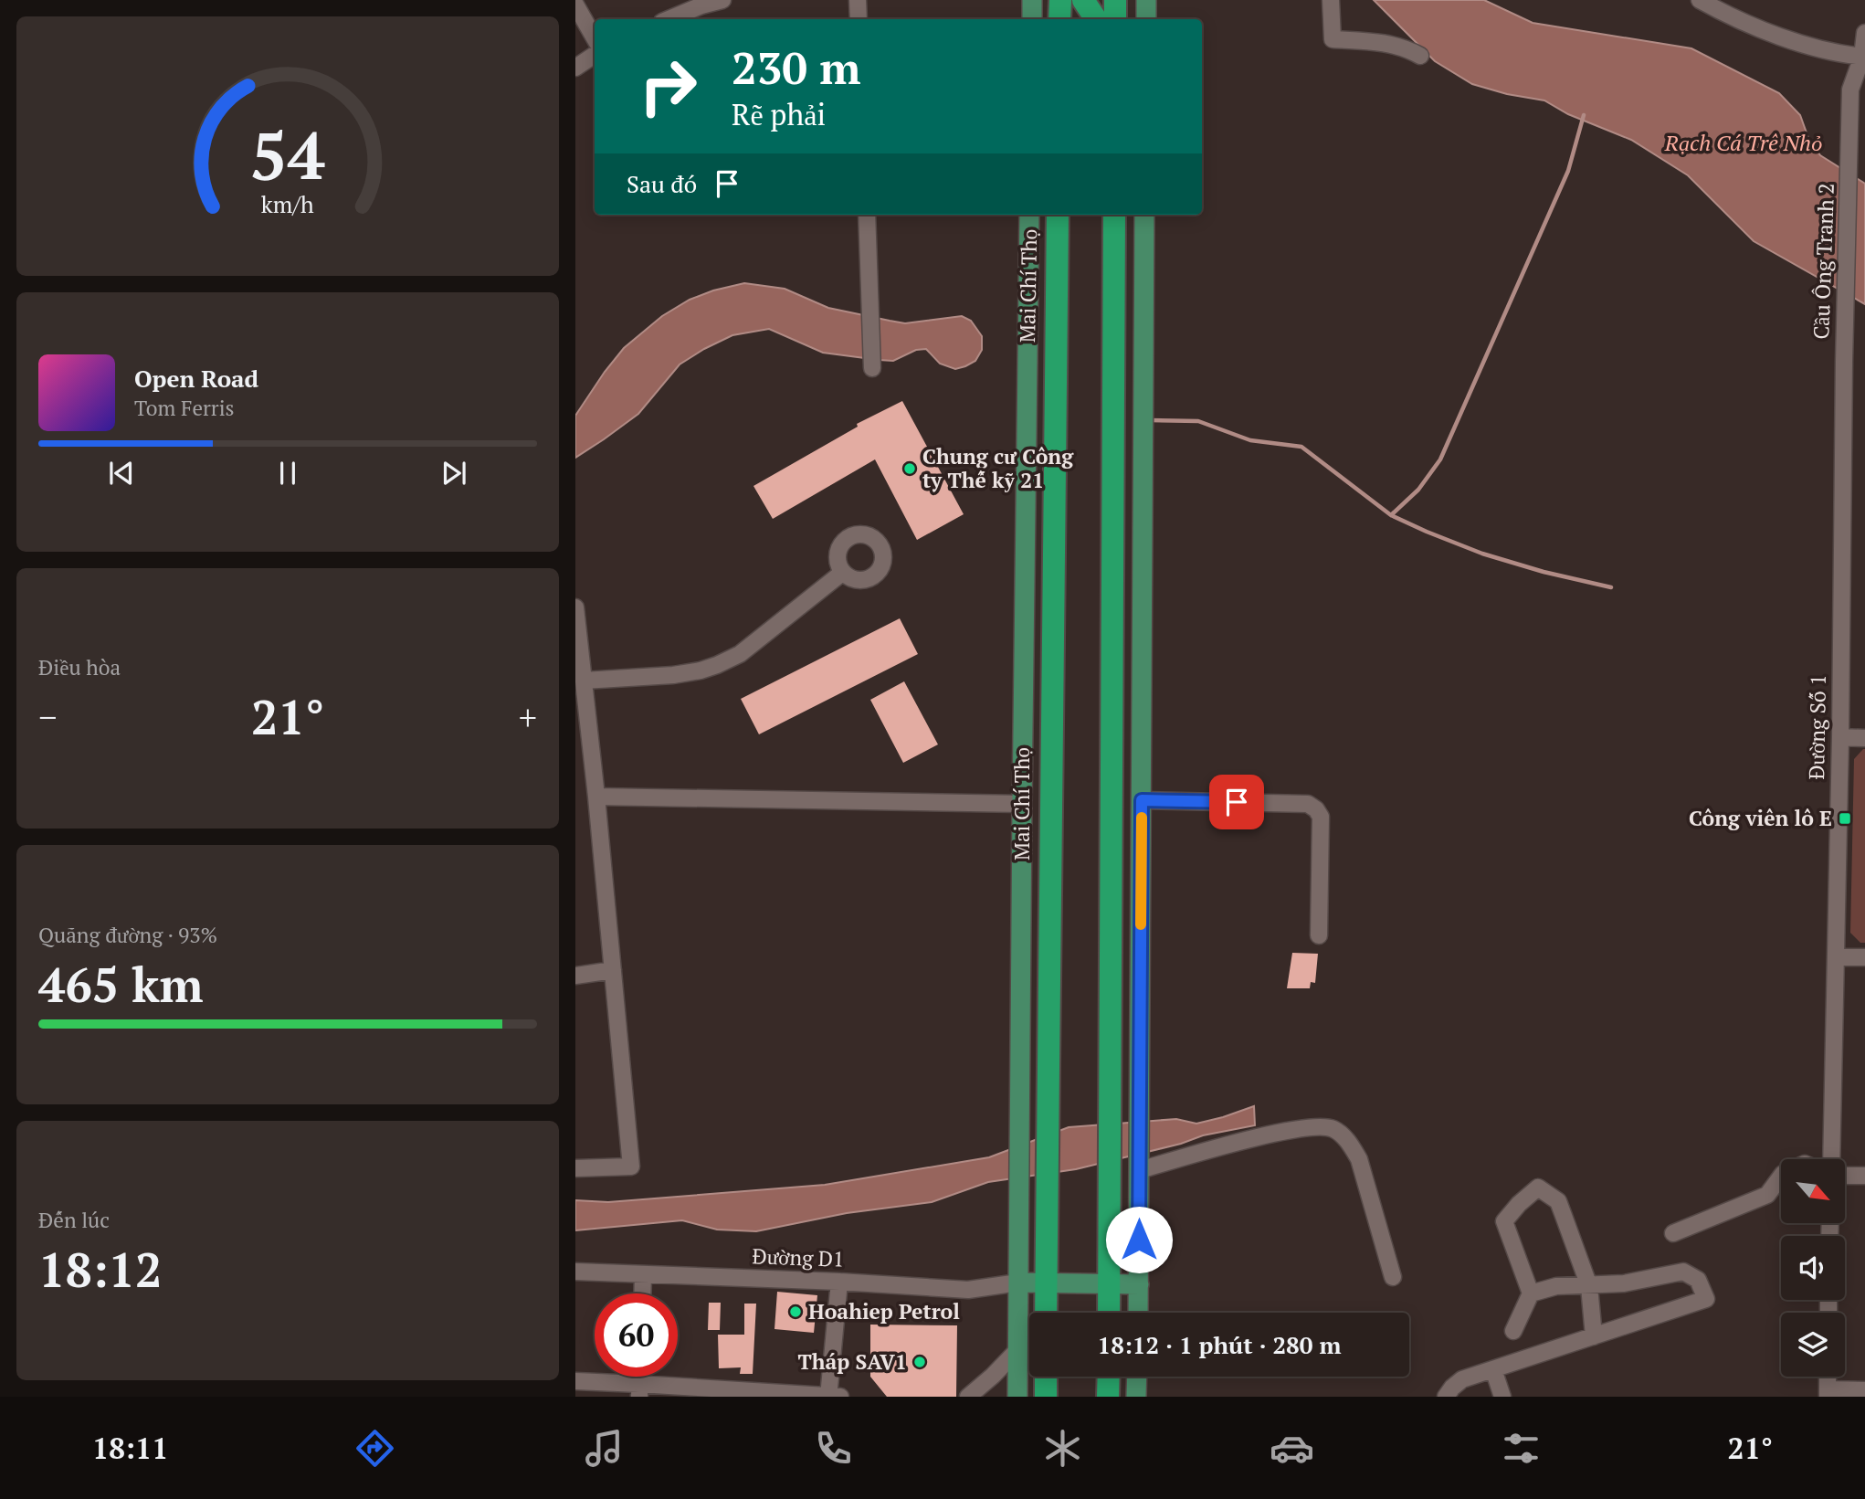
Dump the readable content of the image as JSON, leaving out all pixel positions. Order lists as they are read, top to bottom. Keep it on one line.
{"streets":{"highway":["Mai Chí Thọ"],"street":["Cầu Ông Tranh 2","Đường Số 1","Đường D1"]},"crossings":[["Cầu Ông Tranh 2","Đường Số 1"],["Mai Chí Thọ","Đường D1"]],"water":["Rạch Cá Trê Nhỏ"],"places":{"other":["Chung cư Công ty Thế kỹ 21","Hoahiep Petrol","Tháp SAV1"],"transit":["Công viên lô E"]},"north":"bottom right","page":{"turn":["230 m","Rẽ phải"],"then":"Sau đó","song":["Open Road","Tom Ferris"],"tile":["Điều hòa",["Quãng đường · 93%","465 km"],["Đến lúc","18:12"]],"heat":["−","21°","+"],"limit":"60","trip":"18:12 · 1 phút · 280 m","tabs":["18:11","21°"],"gauge":["54","km/h"]}}
